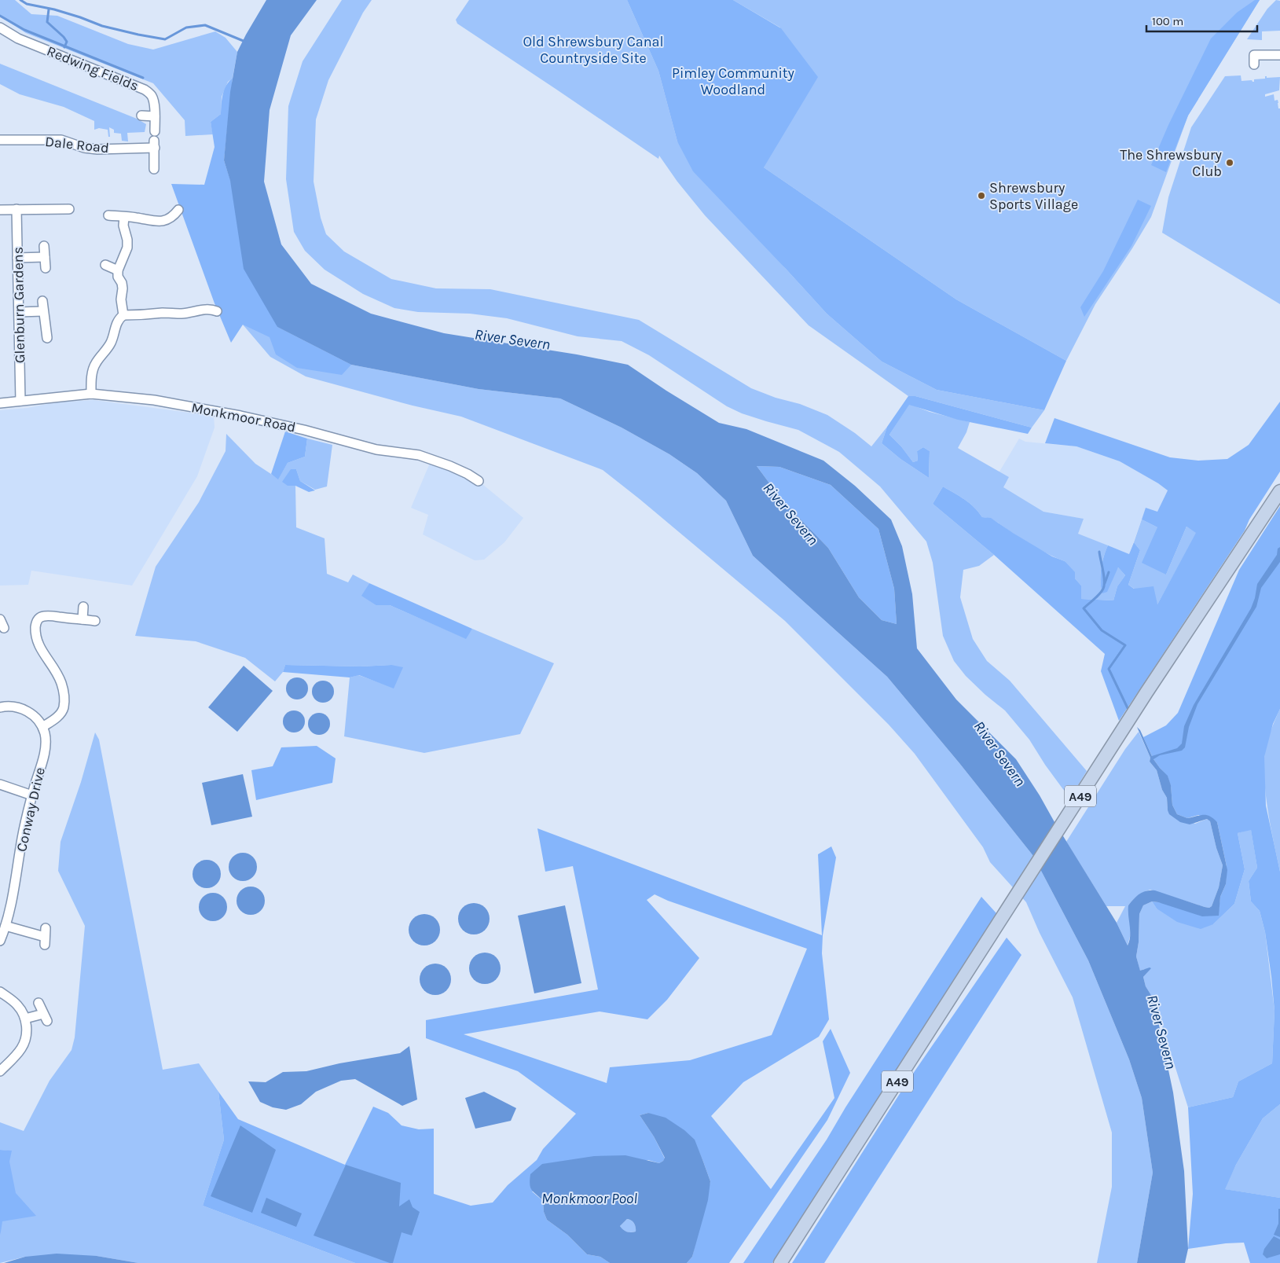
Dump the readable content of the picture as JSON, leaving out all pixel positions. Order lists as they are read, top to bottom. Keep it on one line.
{"streets":{"highway":["A49"],"street":["Redwing Fields","Dale Road","Glenburn Gardens","Monkmoor Road","Conway Drive"]},"crossings":[["Glenburn Gardens","Monkmoor Road"]],"water":["River Severn","Monkmoor Pool"],"parks":["Old Shrewsbury Canal Countryside Site","Pimley Community Woodland"],"places":["The Shrewsbury Club","Shrewsbury Sports Village"],"scale_bar":"100 m"}
